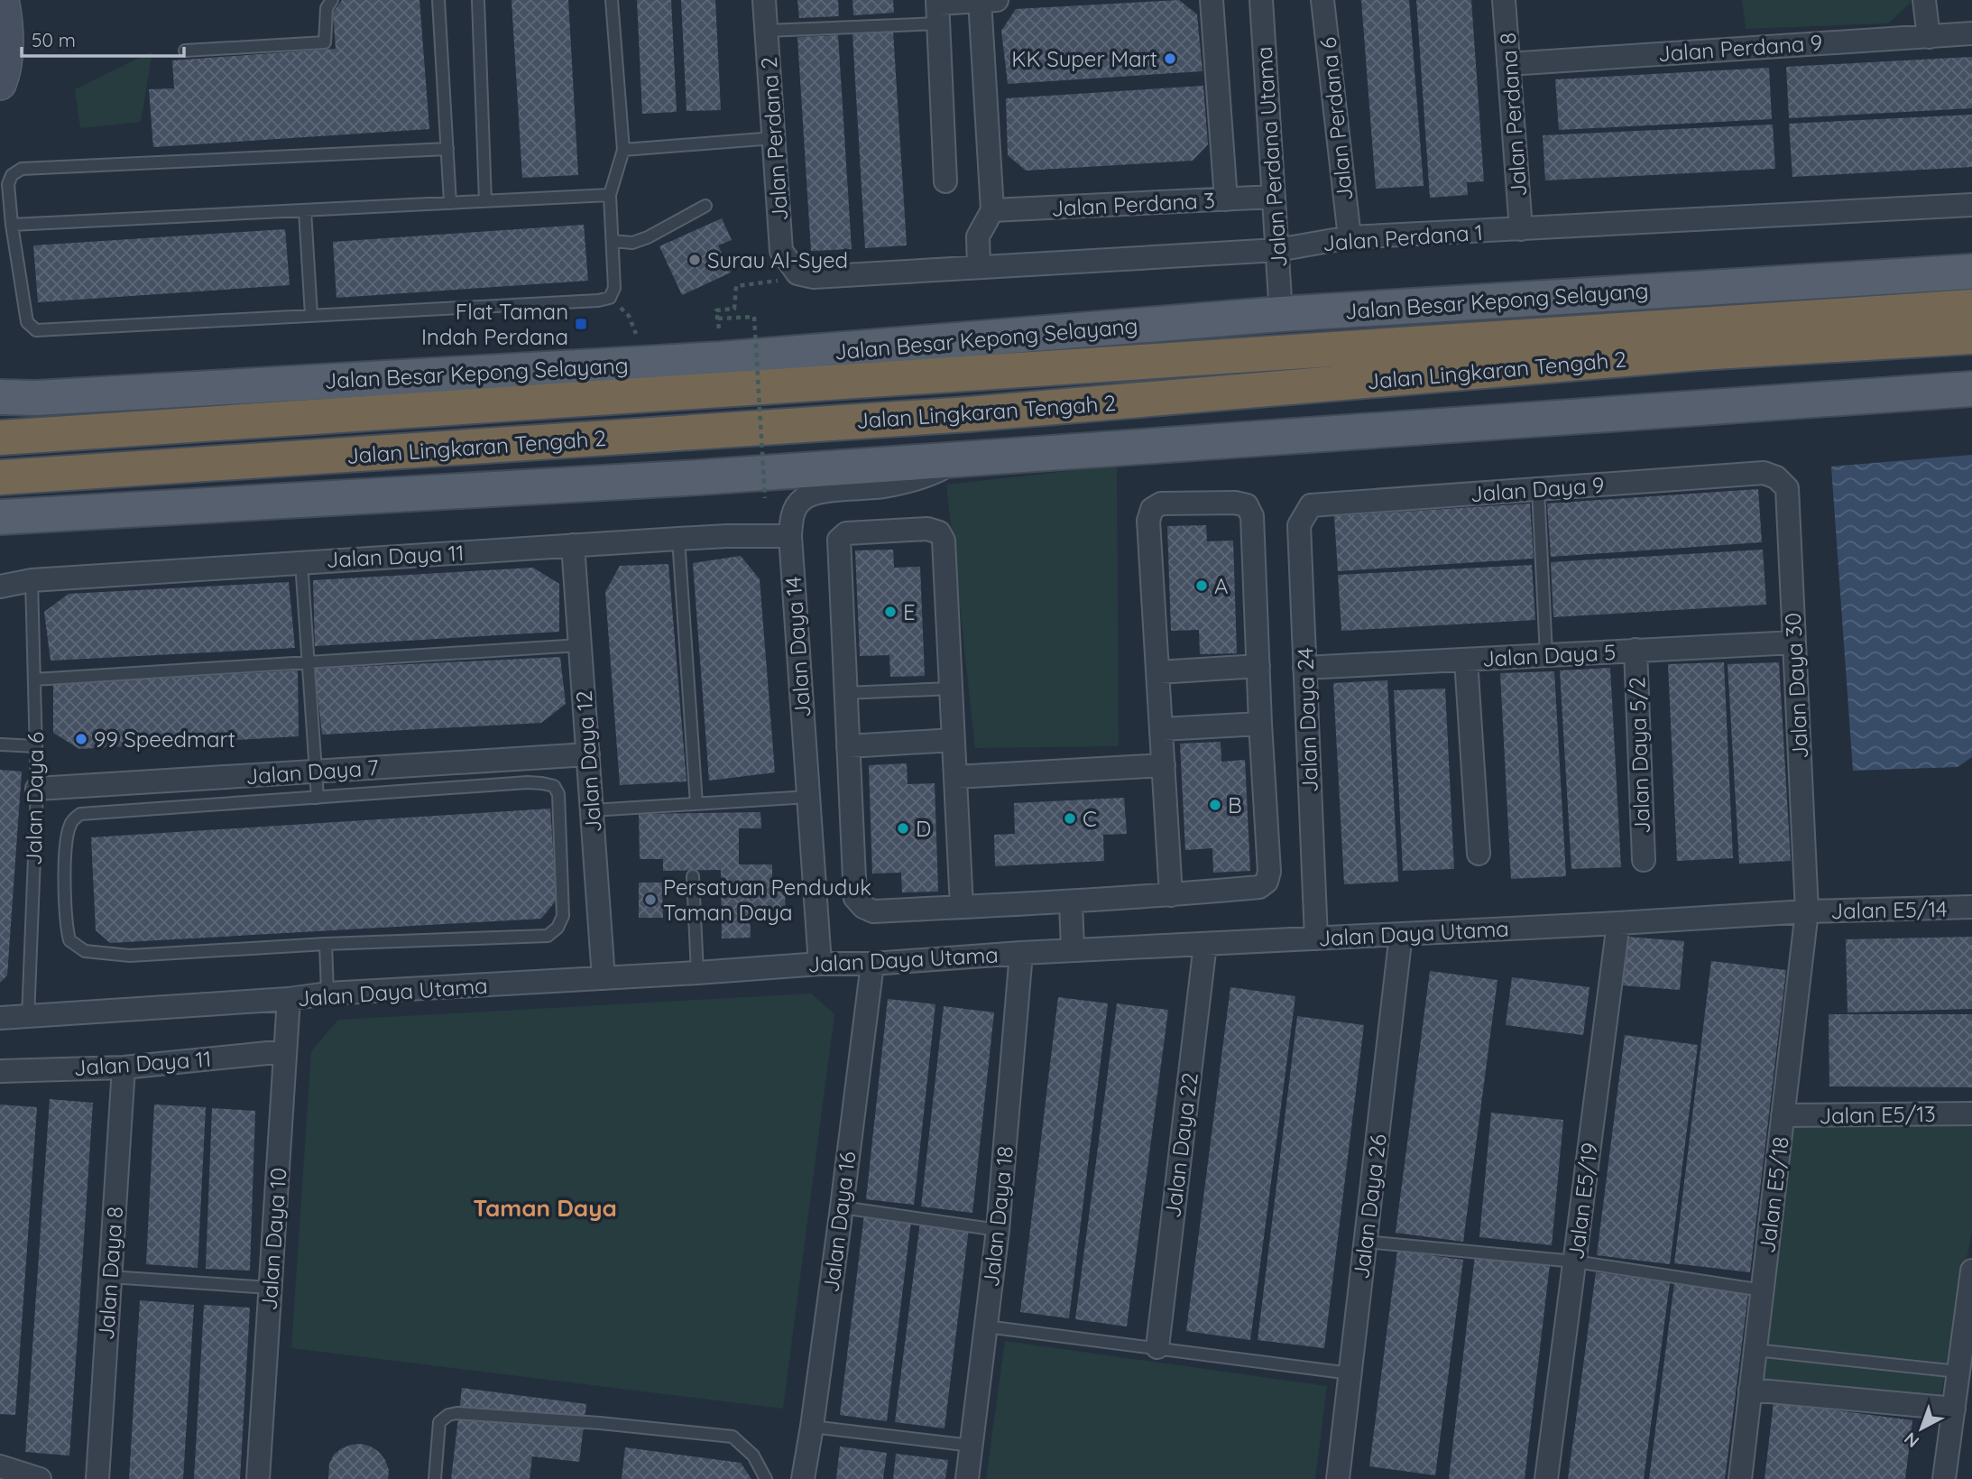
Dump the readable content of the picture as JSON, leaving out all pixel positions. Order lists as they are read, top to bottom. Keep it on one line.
{"streets":{"highway":["Jalan Lingkaran Tengah 2"],"main road":["Jalan Besar Kepong Selayang"],"street":["Jalan Perdana 9","Jalan Perdana 8","Jalan Perdana 6","Jalan Perdana 2","Jalan Perdana Utama","Jalan Perdana 3","Jalan Perdana 1","Jalan Daya 9","Jalan Daya 11","Jalan Daya 14","Jalan Daya 5","Jalan Daya 30","Jalan Daya 24","Jalan Daya 5/2","Jalan Daya 12","Jalan Daya 7","Jalan E5/14","Jalan Daya Utama","Jalan E5/13","Jalan Daya 22","Jalan E5/18","Jalan E5/19","Jalan Daya 26","Jalan Daya 18","Jalan Daya 16","Jalan Daya 10","Jalan Daya 8"],"lane":["Jalan Daya 6"]},"crossings":[["Jalan Perdana 9","Jalan Perdana 8"],["Jalan Perdana 8","Jalan Perdana 1"],["Jalan Perdana 6","Jalan Perdana 1"],["Jalan Perdana 2","Jalan Perdana 1"],["Jalan Perdana Utama","Jalan Perdana 3"],["Jalan Perdana Utama","Jalan Perdana 1"],["Jalan Perdana Utama","Jalan Besar Kepong Selayang"],["Jalan Daya 9","Jalan Daya 30"],["Jalan Daya 9","Jalan Daya 24"],["Jalan Daya 11","Jalan Daya 14"],["Jalan Daya 11","Jalan Daya 12"],["Jalan Daya 11","Jalan Daya 6"],["Jalan Daya 11","Jalan Daya 10"],["Jalan Daya 11","Jalan Daya 8"],["Jalan Daya 14","Jalan Daya Utama"],["Jalan Daya 5","Jalan Daya 30"],["Jalan Daya 5","Jalan Daya 24"],["Jalan Daya 5","Jalan Daya 5/2"],["Jalan Daya 30","Jalan E5/14"],["Jalan Daya 30","Jalan Daya Utama"],["Jalan Daya 30","Jalan E5/18"],["Jalan Daya 24","Jalan Daya Utama"],["Jalan Daya 12","Jalan Daya 7"],["Jalan Daya 12","Jalan Daya Utama"],["Jalan Daya 7","Jalan Daya 6"],["Jalan Daya 6","Jalan Daya Utama"],["Jalan E5/14","Jalan Daya Utama"],["Jalan E5/14","Jalan E5/18"],["Jalan Daya Utama","Jalan Daya 22"],["Jalan Daya Utama","Jalan E5/18"],["Jalan Daya Utama","Jalan E5/19"],["Jalan Daya Utama","Jalan Daya 26"],["Jalan Daya Utama","Jalan Daya 18"],["Jalan Daya Utama","Jalan Daya 16"],["Jalan Daya Utama","Jalan Daya 10"],["Jalan E5/13","Jalan E5/18"]],"districts":["Taman Daya"],"places":{"other":["KK Super Mart","Surau Al-Syed","A","E","99 Speedmart","B","C","D","Persatuan Penduduk Taman Daya"],"transit":["Flat Taman Indah Perdana"]},"scale_bar":"50 m","north":"bottom left"}
